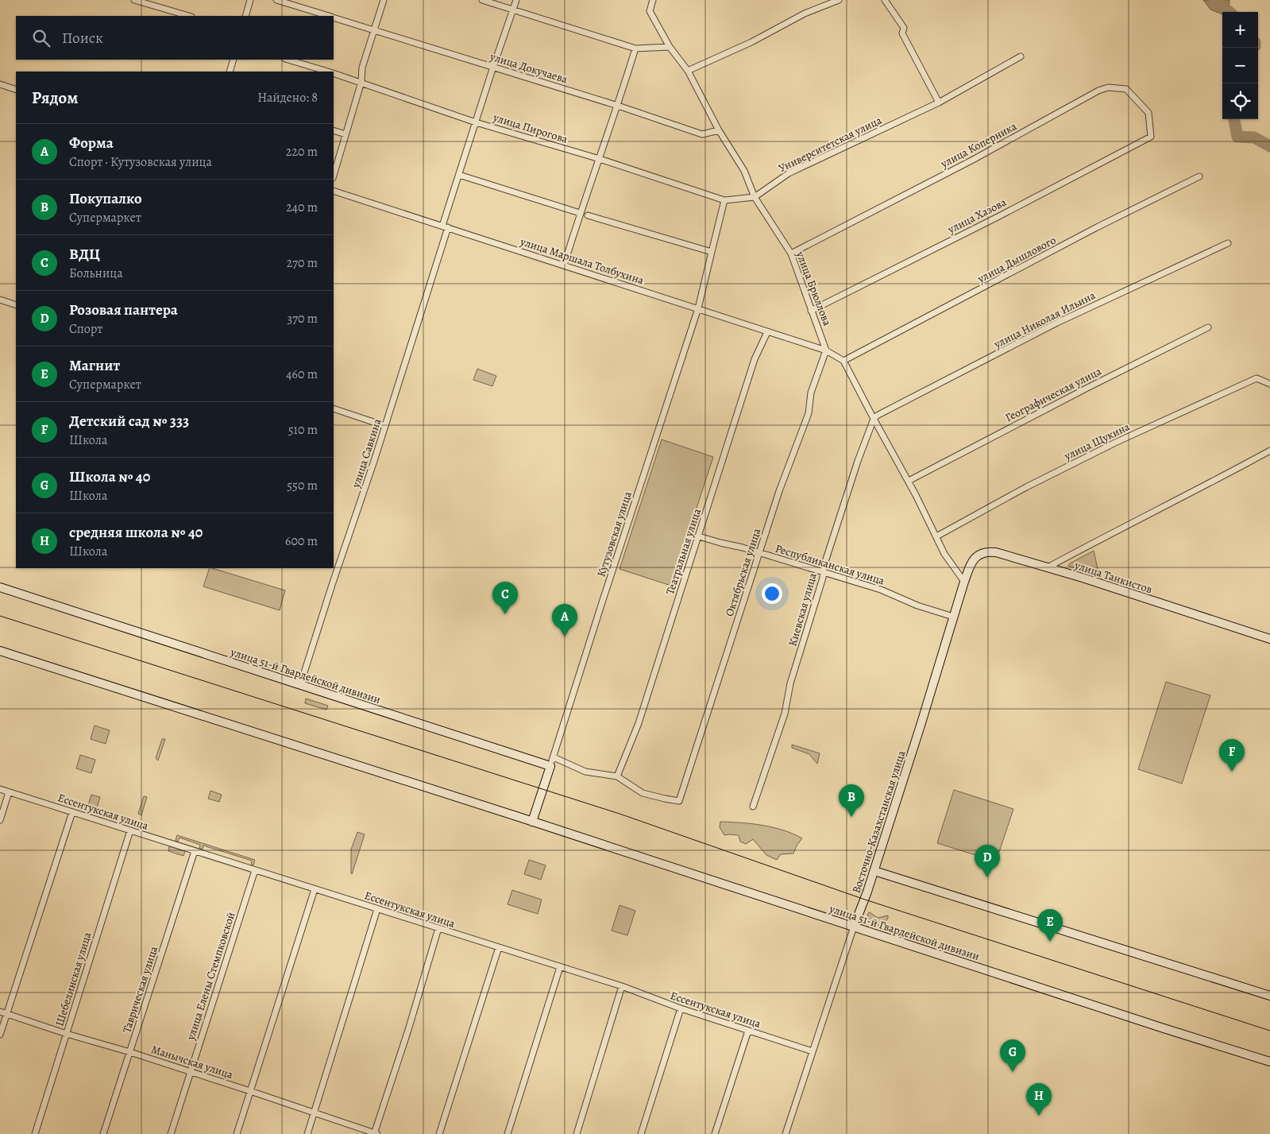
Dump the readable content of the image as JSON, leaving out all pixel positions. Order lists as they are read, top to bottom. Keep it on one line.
{"streets":{"main road":["улица Танкистов","улица 51-й Гвардейской дивизии","Восточно-Казахстанская улица"],"street":["улица Докучаева","улица Пирогова","Университетская улица","улица Коперника","улица Хазова","улица Дышлового","улица Маршала Толбухина","улица Брюллова","улица Николая Ильина","Географическая улица","улица Щукина","улица Савкина","Кутузовская улица","Театральная улица","Республиканская улица","Октябрьская улица","Киевская улица","Ессентукская улица","улица Елены Стемпковской","Шебелинская улица","Таврическая улица","Манычская улица"]},"crossings":[["улица Докучаева","улица Брюллова"],["улица Докучаева","улица Савкина"],["улица Пирогова","Университетская улица"],["улица Пирогова","улица Савкина"],["Университетская улица","улица Брюллова"],["улица Коперника","улица Хазова"],["улица Коперника","улица Брюллова"],["улица Хазова","улица Брюллова"],["улица Маршала Толбухина","улица Брюллова"],["улица Маршала Толбухина","улица Савкина"],["улица Маршала Толбухина","Кутузовская улица"],["улица Маршала Толбухина","Театральная улица"],["улица Маршала Толбухина","Октябрьская улица"],["улица Брюллова","Октябрьская улица"],["улица Николая Ильина","Киевская улица"],["улица Савкина","улица 51-й Гвардейской дивизии"],["Кутузовская улица","улица 51-й Гвардейской дивизии"],["Театральная улица","Республиканская улица"],["Театральная улица","Октябрьская улица"],["Республиканская улица","Октябрьская улица"],["Республиканская улица","Киевская улица"],["Республиканская улица","Восточно-Казахстанская улица"],["улица Танкистов","Восточно-Казахстанская улица"],["улица 51-й Гвардейской дивизии","Восточно-Казахстанская улица"],["Ессентукская улица","Восточно-Казахстанская улица"],["Ессентукская улица","улица Елены Стемпковской"],["Ессентукская улица","Шебелинская улица"],["Ессентукская улица","Таврическая улица"],["улица Елены Стемпковской","Манычская улица"],["Шебелинская улица","Манычская улица"],["Таврическая улица","Манычская улица"]],"page":{"map_buttons":["+","−"],"search":"Поиск","heading":["Рядом","Найдено: 8"],"list":[{"mark":"A","name":"Форма","note":"Спорт · Кутузовская улица","value":"220 m"},{"mark":"B","name":"Покупалко","note":"Супермаркет","value":"240 m"},{"mark":"C","name":"ВДЦ","note":"Больница","value":"270 m"},{"mark":"D","name":"Розовая пантера","note":"Спорт","value":"370 m"},{"mark":"E","name":"Магнит","note":"Супермаркет","value":"460 m"},{"mark":"F","name":"Детский сад № 333","note":"Школа","value":"510 m"},{"mark":"G","name":"Школа № 40","note":"Школа","value":"550 m"},{"mark":"H","name":"средняя школа № 40","note":"Школа","value":"600 m"}],"pins":["C","A","F","B","D","E","G","H"]}}
